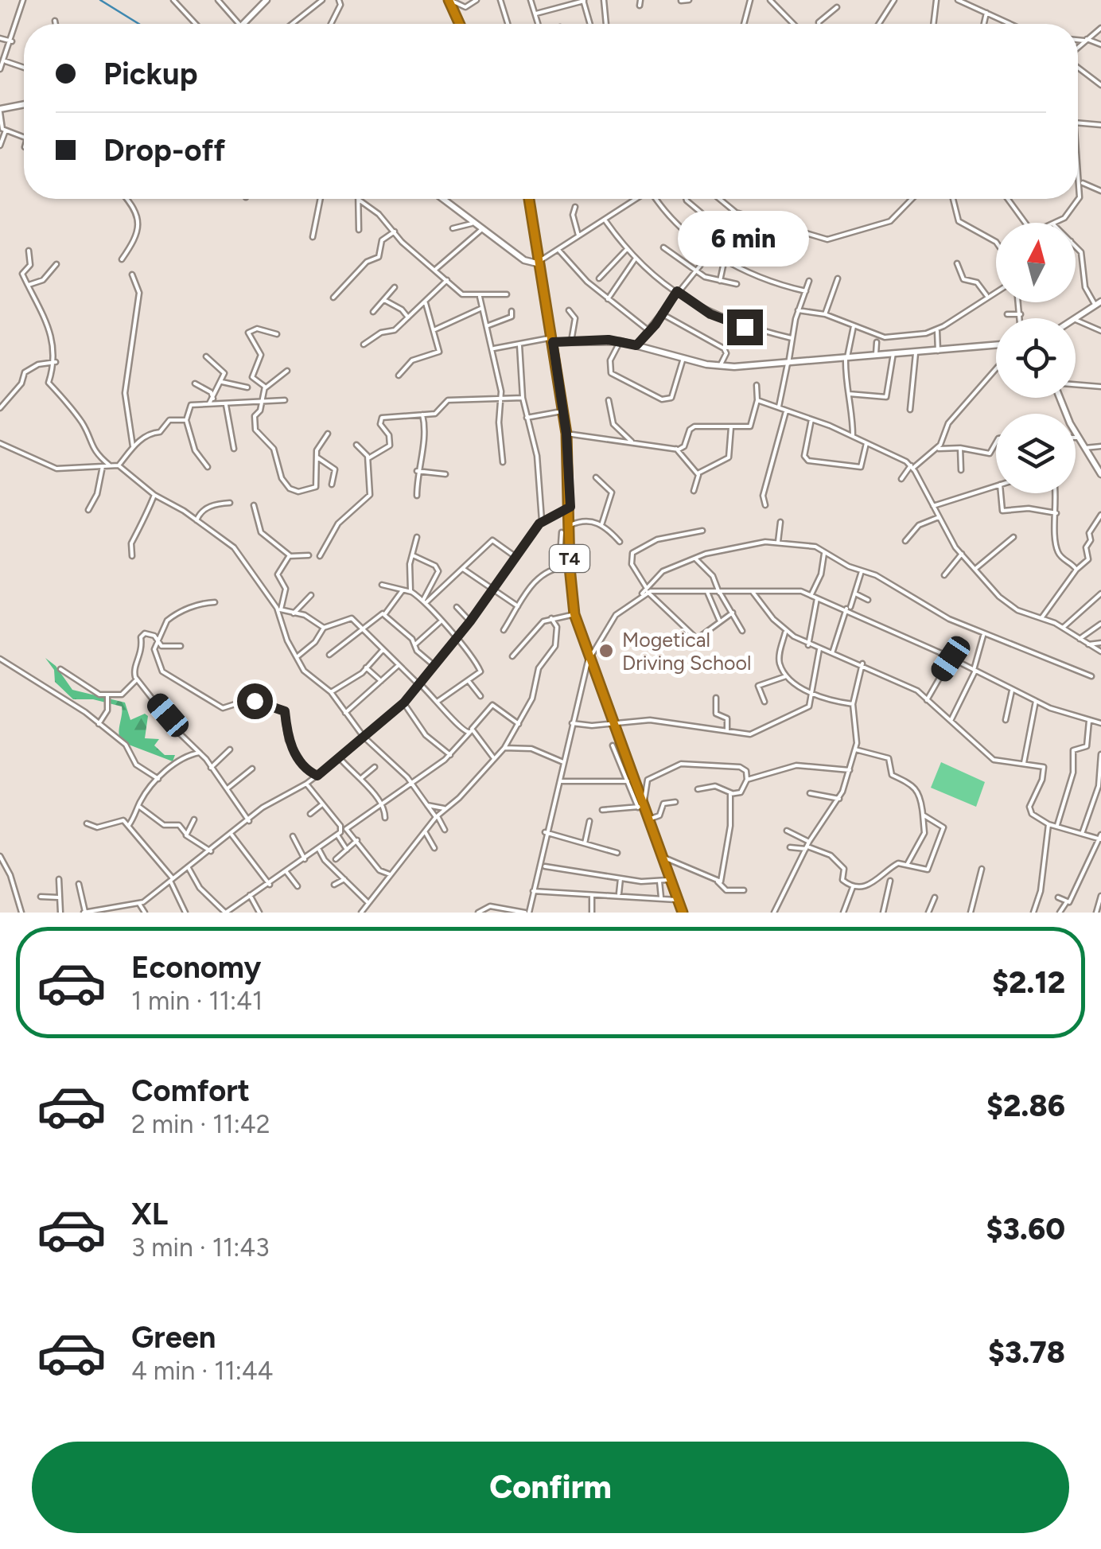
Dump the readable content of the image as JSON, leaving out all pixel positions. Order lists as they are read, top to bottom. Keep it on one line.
{"streets":{"highway":["T4"]},"places":["Mogetical Driving School"],"north":"top","page":{"banner":["Pickup","Drop-off"],"bubble":"6 min","list":[{"name":"Economy","note":"1 min · 11:41","value":"$2.12"},{"name":"Comfort","note":"2 min · 11:42","value":"$2.86"},{"name":"XL","note":"3 min · 11:43","value":"$3.60"},{"name":"Green","note":"4 min · 11:44","value":"$3.78"}],"buttons":"Confirm"}}
